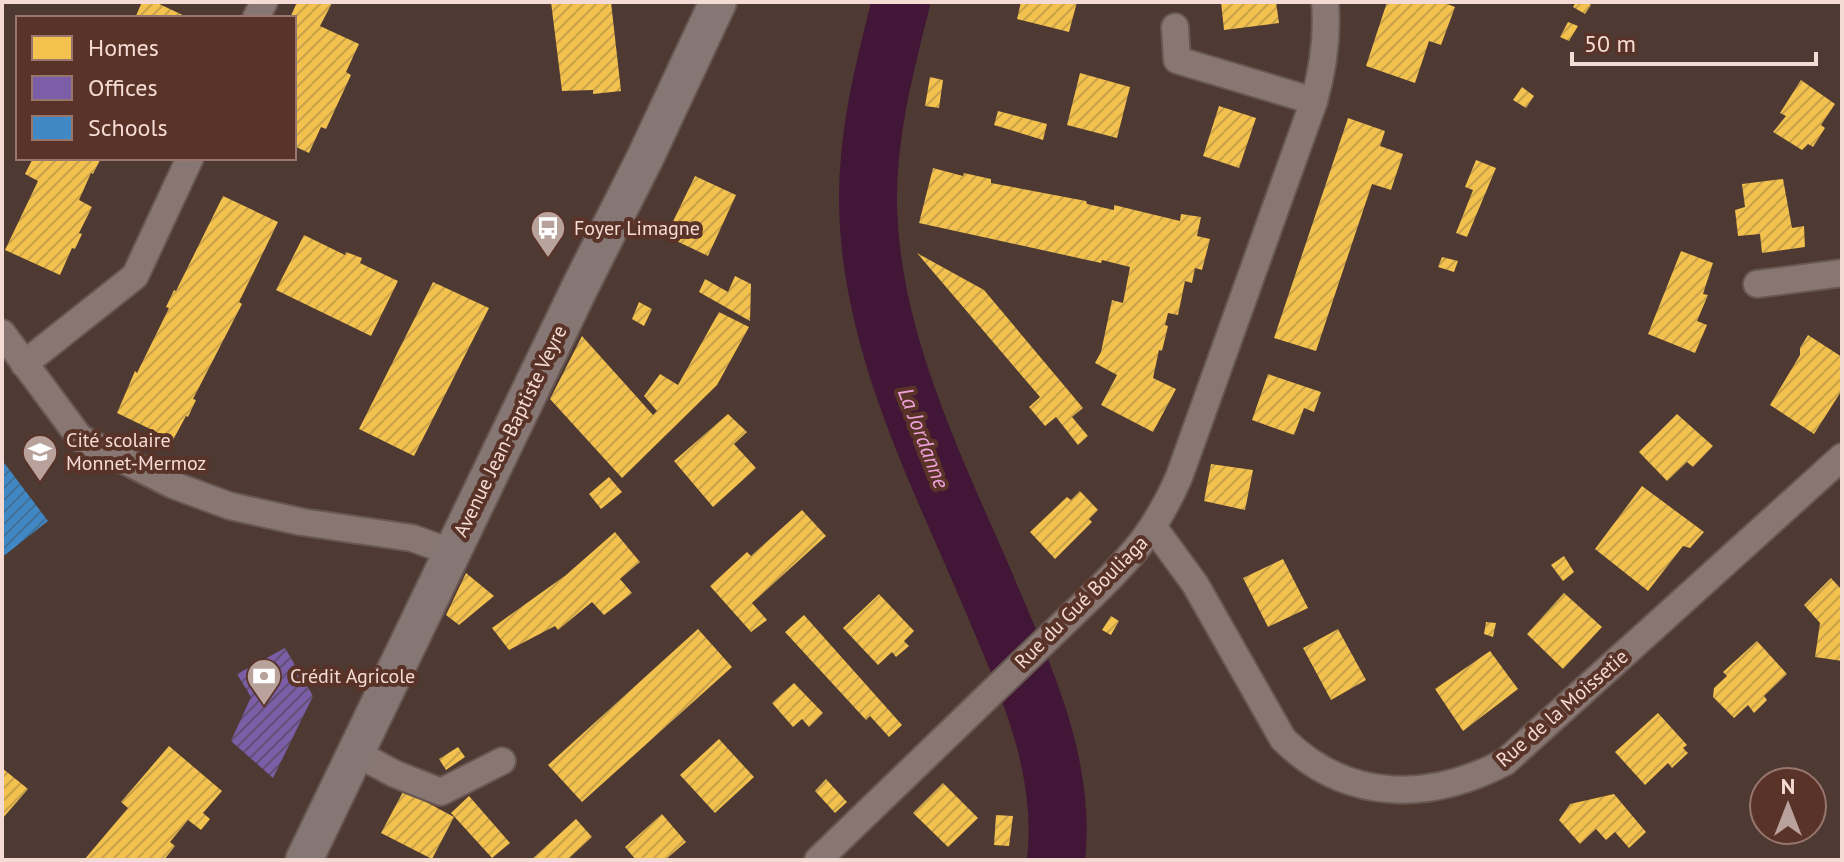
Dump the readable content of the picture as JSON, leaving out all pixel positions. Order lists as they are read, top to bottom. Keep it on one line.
{"streets":{"main road":["Avenue Jean-Baptiste Veyre"],"street":["Rue du Gué Bouliaga","Rue de la Moissetie"]},"crossings":[["Rue du Gué Bouliaga","Rue de la Moissetie"]],"water":["La Jordanne"],"places":{"bus stop":["Foyer Limagne"],"school or university":["Cité scolaire Monnet-Mermoz"],"bank":["Crédit Agricole"]},"legend":["Homes","Offices","Schools"],"scale_bar":"50 m","north":"top"}
